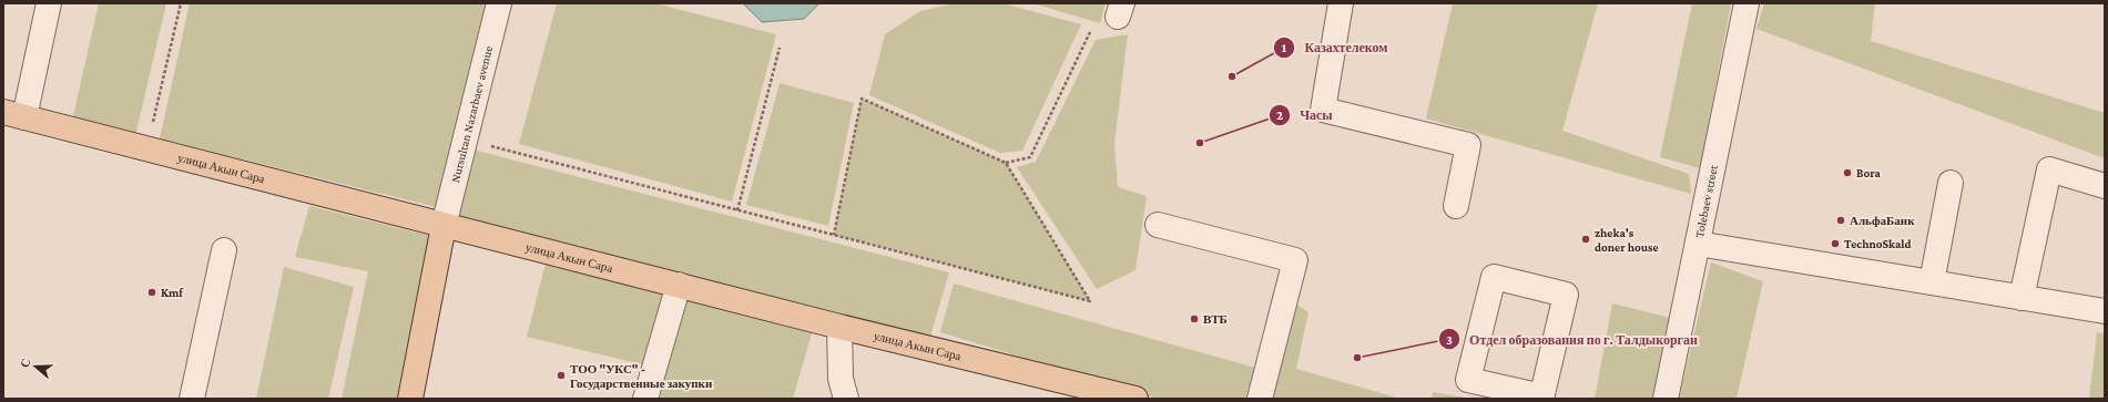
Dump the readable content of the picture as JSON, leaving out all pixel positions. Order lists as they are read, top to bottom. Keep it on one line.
{"streets":{"main road":["улица Акын Сара"],"street":["Nursultan Nazarbaev avenue","Tolebaev street"]},"crossings":[["Nursultan Nazarbaev avenue","улица Акын Сара"]],"places":["Казахтелеком","Часы","Bora","АльфаБанк","zheka's doner house","TechnoSkald","Kmf","ВТБ","Отдел образования по г. Талдыкорган","ТОО \"УКС\" - Государственные закупки"],"north":"left"}
